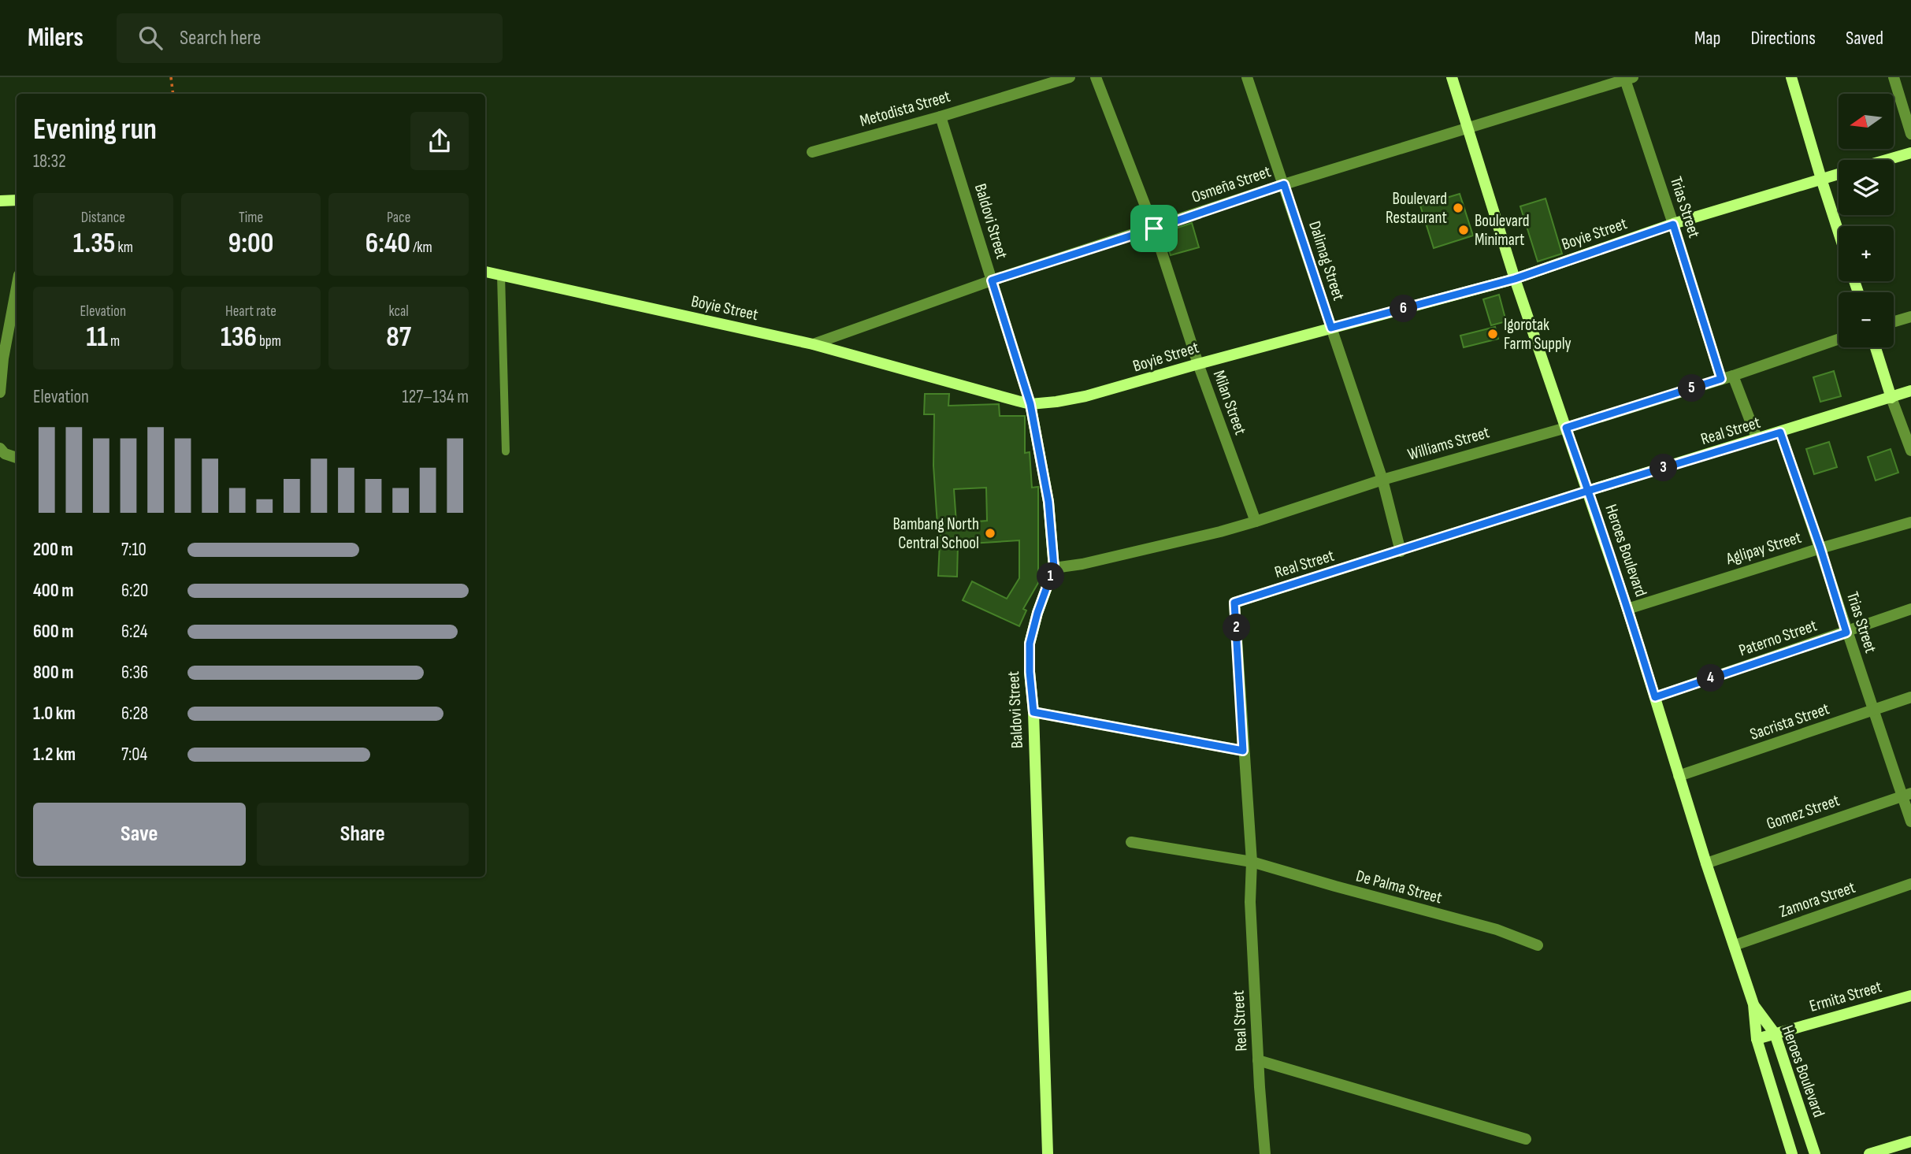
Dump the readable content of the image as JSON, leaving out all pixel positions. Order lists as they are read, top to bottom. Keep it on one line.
{"streets":{"street":["Metodista Street","Osmeña Street","Trias Street","Baldovi Street","Boyie Street","Dalimag Street","Milan Street","Real Street","Williams Street","Aglipay Street","Heroes Boulevard","Paterno Street","Sacrista Street","Gomez Street","De Palma Street","Zamora Street","Ermita Street"]},"crossings":[["Metodista Street","Baldovi Street"],["Osmeña Street","Trias Street"],["Osmeña Street","Baldovi Street"],["Osmeña Street","Boyie Street"],["Osmeña Street","Dalimag Street"],["Osmeña Street","Milan Street"],["Osmeña Street","Heroes Boulevard"],["Trias Street","Boyie Street"],["Trias Street","Real Street"],["Trias Street","Williams Street"],["Trias Street","Aglipay Street"],["Trias Street","Paterno Street"],["Trias Street","Sacrista Street"],["Trias Street","Gomez Street"],["Baldovi Street","Boyie Street"],["Baldovi Street","Williams Street"],["Boyie Street","Dalimag Street"],["Boyie Street","Milan Street"],["Boyie Street","Heroes Boulevard"],["Dalimag Street","Real Street"],["Dalimag Street","Williams Street"],["Milan Street","Williams Street"],["Real Street","Heroes Boulevard"],["Real Street","De Palma Street"],["Williams Street","Heroes Boulevard"],["Aglipay Street","Heroes Boulevard"],["Heroes Boulevard","Paterno Street"],["Heroes Boulevard","Sacrista Street"],["Heroes Boulevard","Gomez Street"],["Heroes Boulevard","Zamora Street"],["Heroes Boulevard","Ermita Street"]],"places":["Boulevard Restaurant","Boulevard Minimart","Igorotak Farm Supply","Bambang North Central School"],"north":"left","page":{"header":"Milers","search":"Search here","nav":["Map","Directions","Saved"],"map_buttons":["+","−"],"heading":["Evening run","18:32"],"stats":[["Distance","1.35 km"],["Time","9:00"],["Pace","6:40 /km"],["Elevation","11 m"],["Heart rate","136 bpm"],["kcal","87"]],"pins":["6","5","3","1","2","4"],"chart":["Elevation","127–134 m"],"list":[{"name":"200 m","note":"7:10"},{"name":"400 m","note":"6:20"},{"name":"600 m","note":"6:24"},{"name":"800 m","note":"6:36"},{"name":"1.0 km","note":"6:28"},{"name":"1.2 km","note":"7:04"}],"buttons":["Save","Share"]}}
